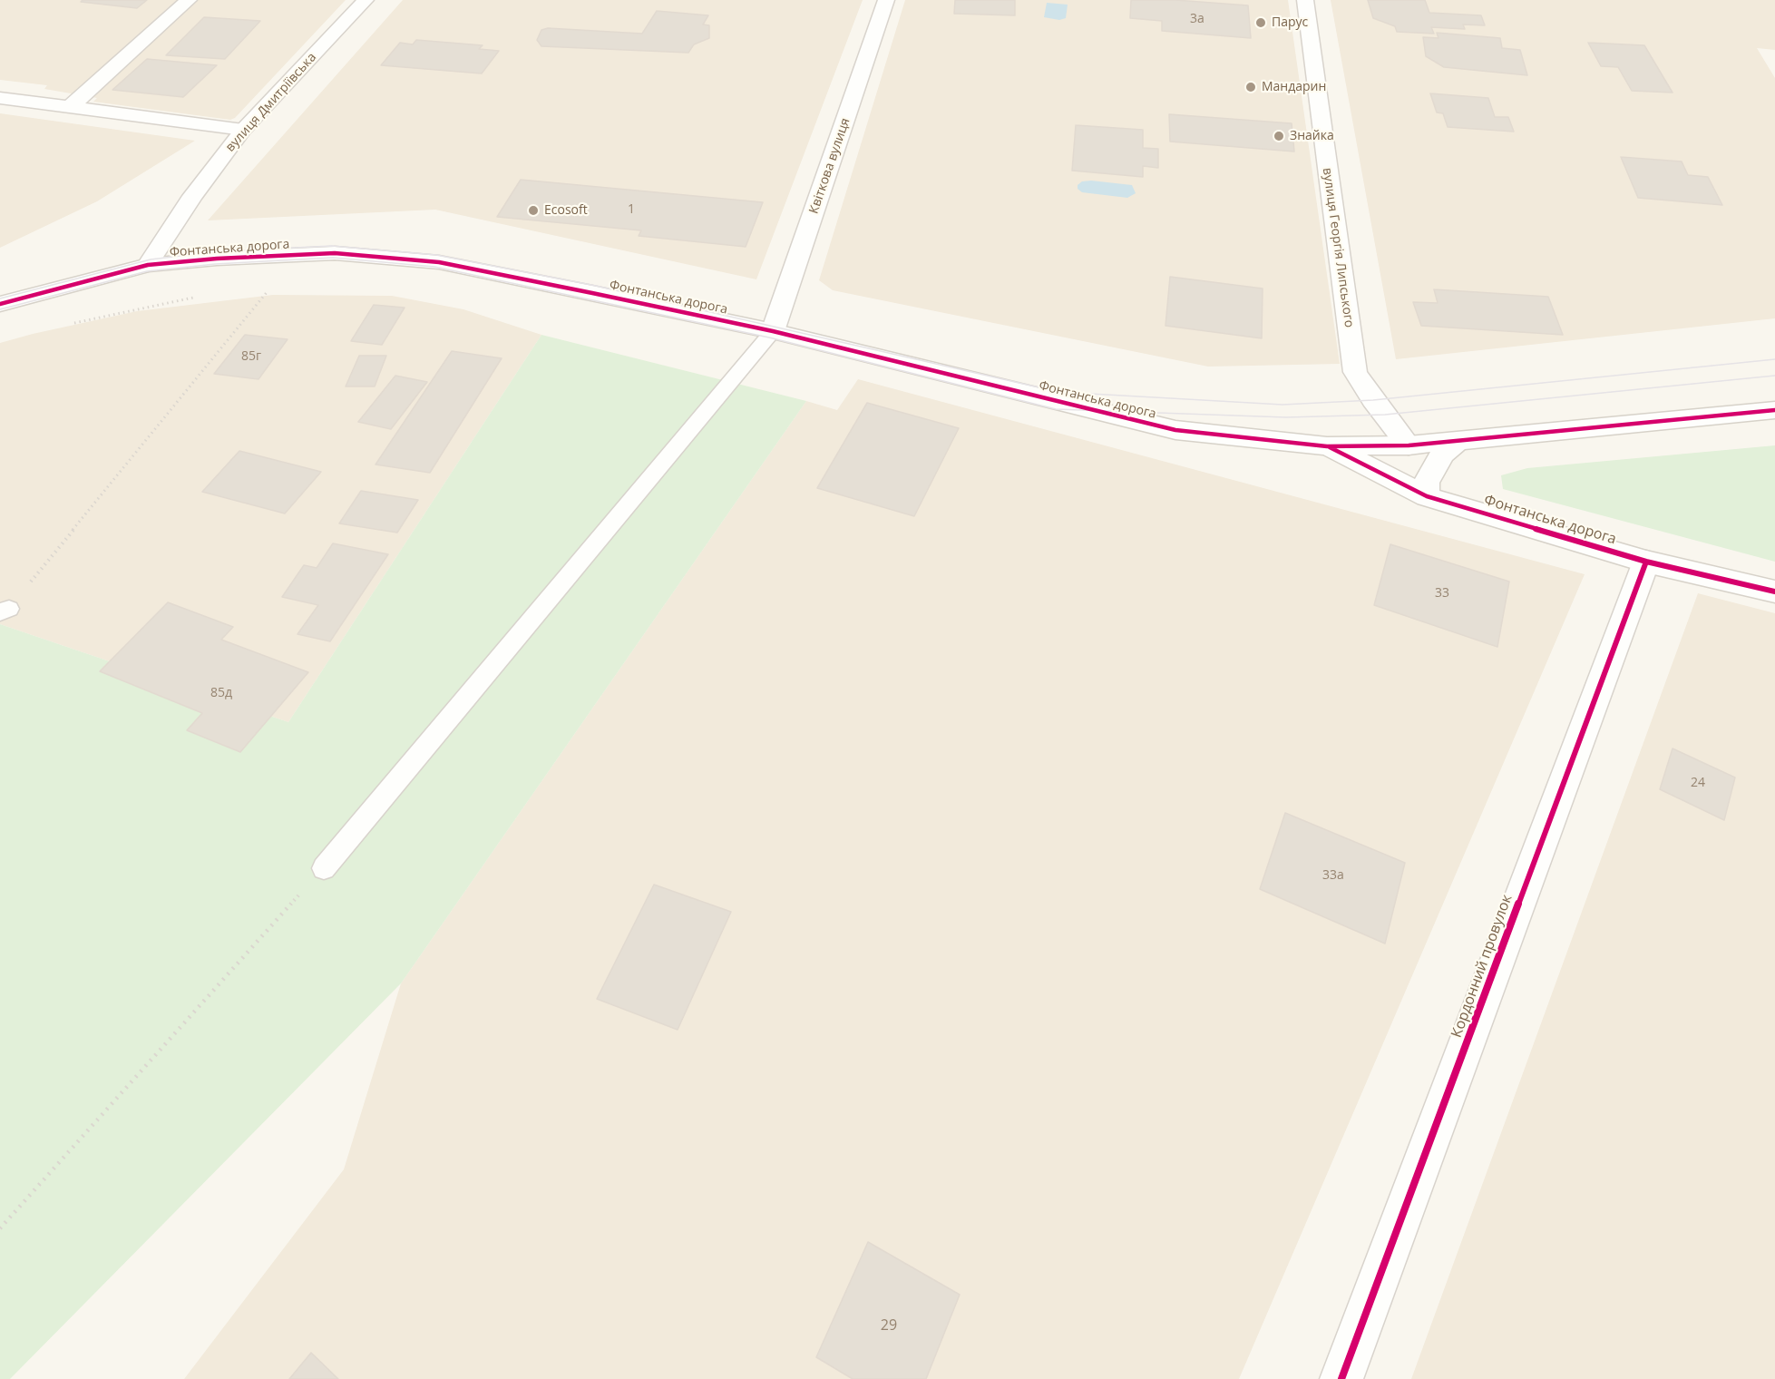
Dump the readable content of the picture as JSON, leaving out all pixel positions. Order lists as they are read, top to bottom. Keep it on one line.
{"streets":{"street":["вулиця Дмитріївська","Квіткова вулиця","вулиця Георгія Липського","Фонтанська дорога","Кордонний провулок"]},"crossings":[["вулиця Дмитріївська","Фонтанська дорога"],["Квіткова вулиця","Фонтанська дорога"],["вулиця Георгія Липського","Фонтанська дорога"],["Фонтанська дорога","Кордонний провулок"]],"places":["Парус","Мандарин","Знайка","Ecosoft"],"house_numbers":["3а","1","85г","33","85д","24","33а","29"]}
